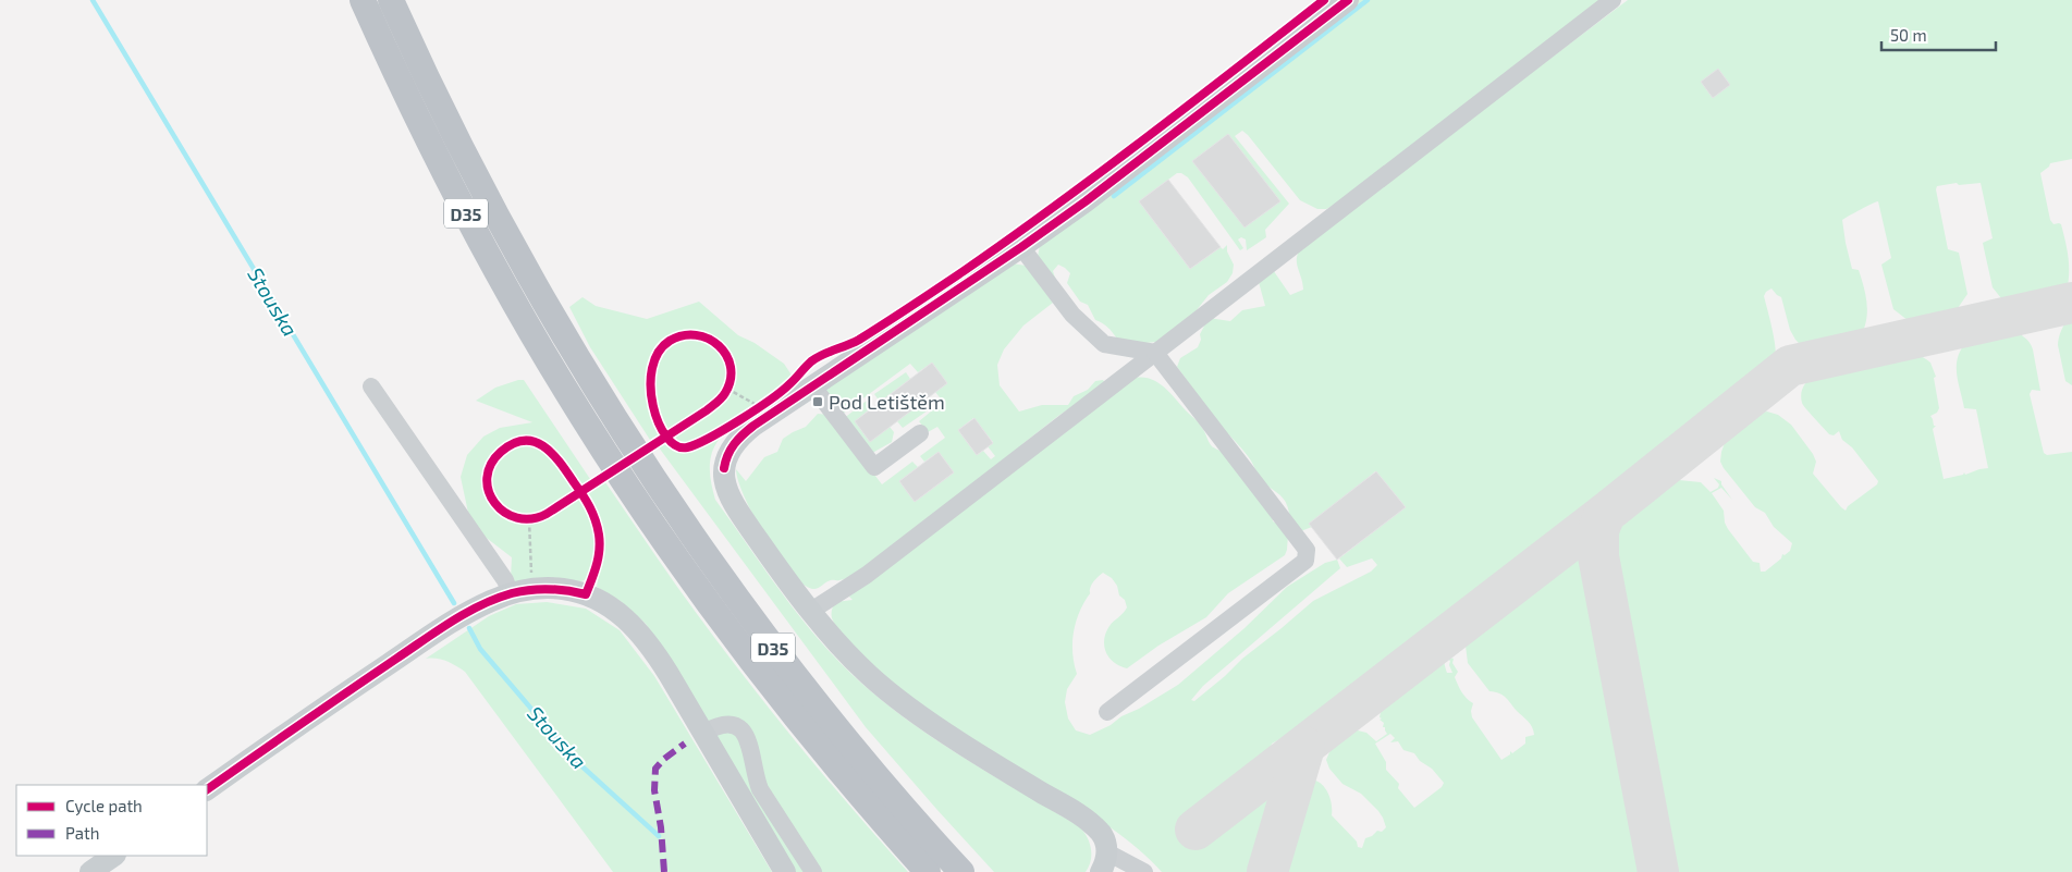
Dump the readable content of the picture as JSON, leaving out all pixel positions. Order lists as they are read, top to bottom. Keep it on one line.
{"streets":{"highway":["D35"]},"water":["Stouska"],"places":{"transit":["Pod Letištěm"]},"legend":["Cycle path","Path"],"scale_bar":"50 m"}
